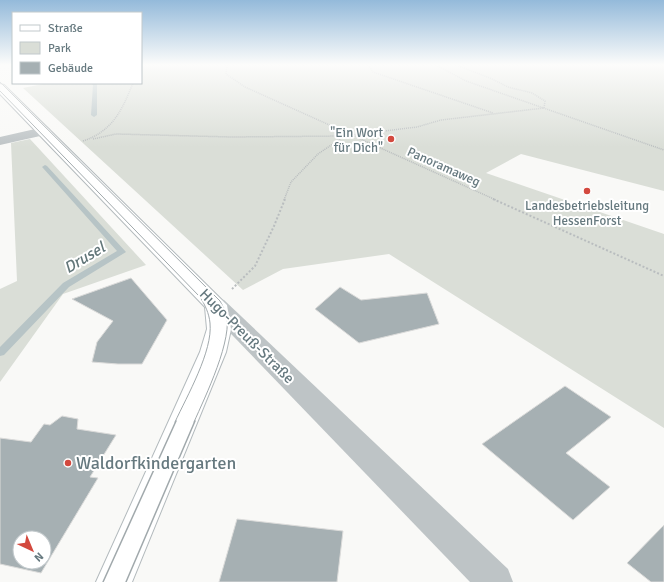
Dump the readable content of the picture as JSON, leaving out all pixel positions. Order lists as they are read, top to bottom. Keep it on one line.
{"streets":{"street":["Hugo-Preuß-Straße"],"path":["Panoramaweg"]},"water":["Drusel"],"places":["\"Ein Wort für Dich\"","Landesbetriebsleitung HessenForst","Waldorfkindergarten"],"legend":["Straße","Park","Gebäude"],"north":"bottom right"}
